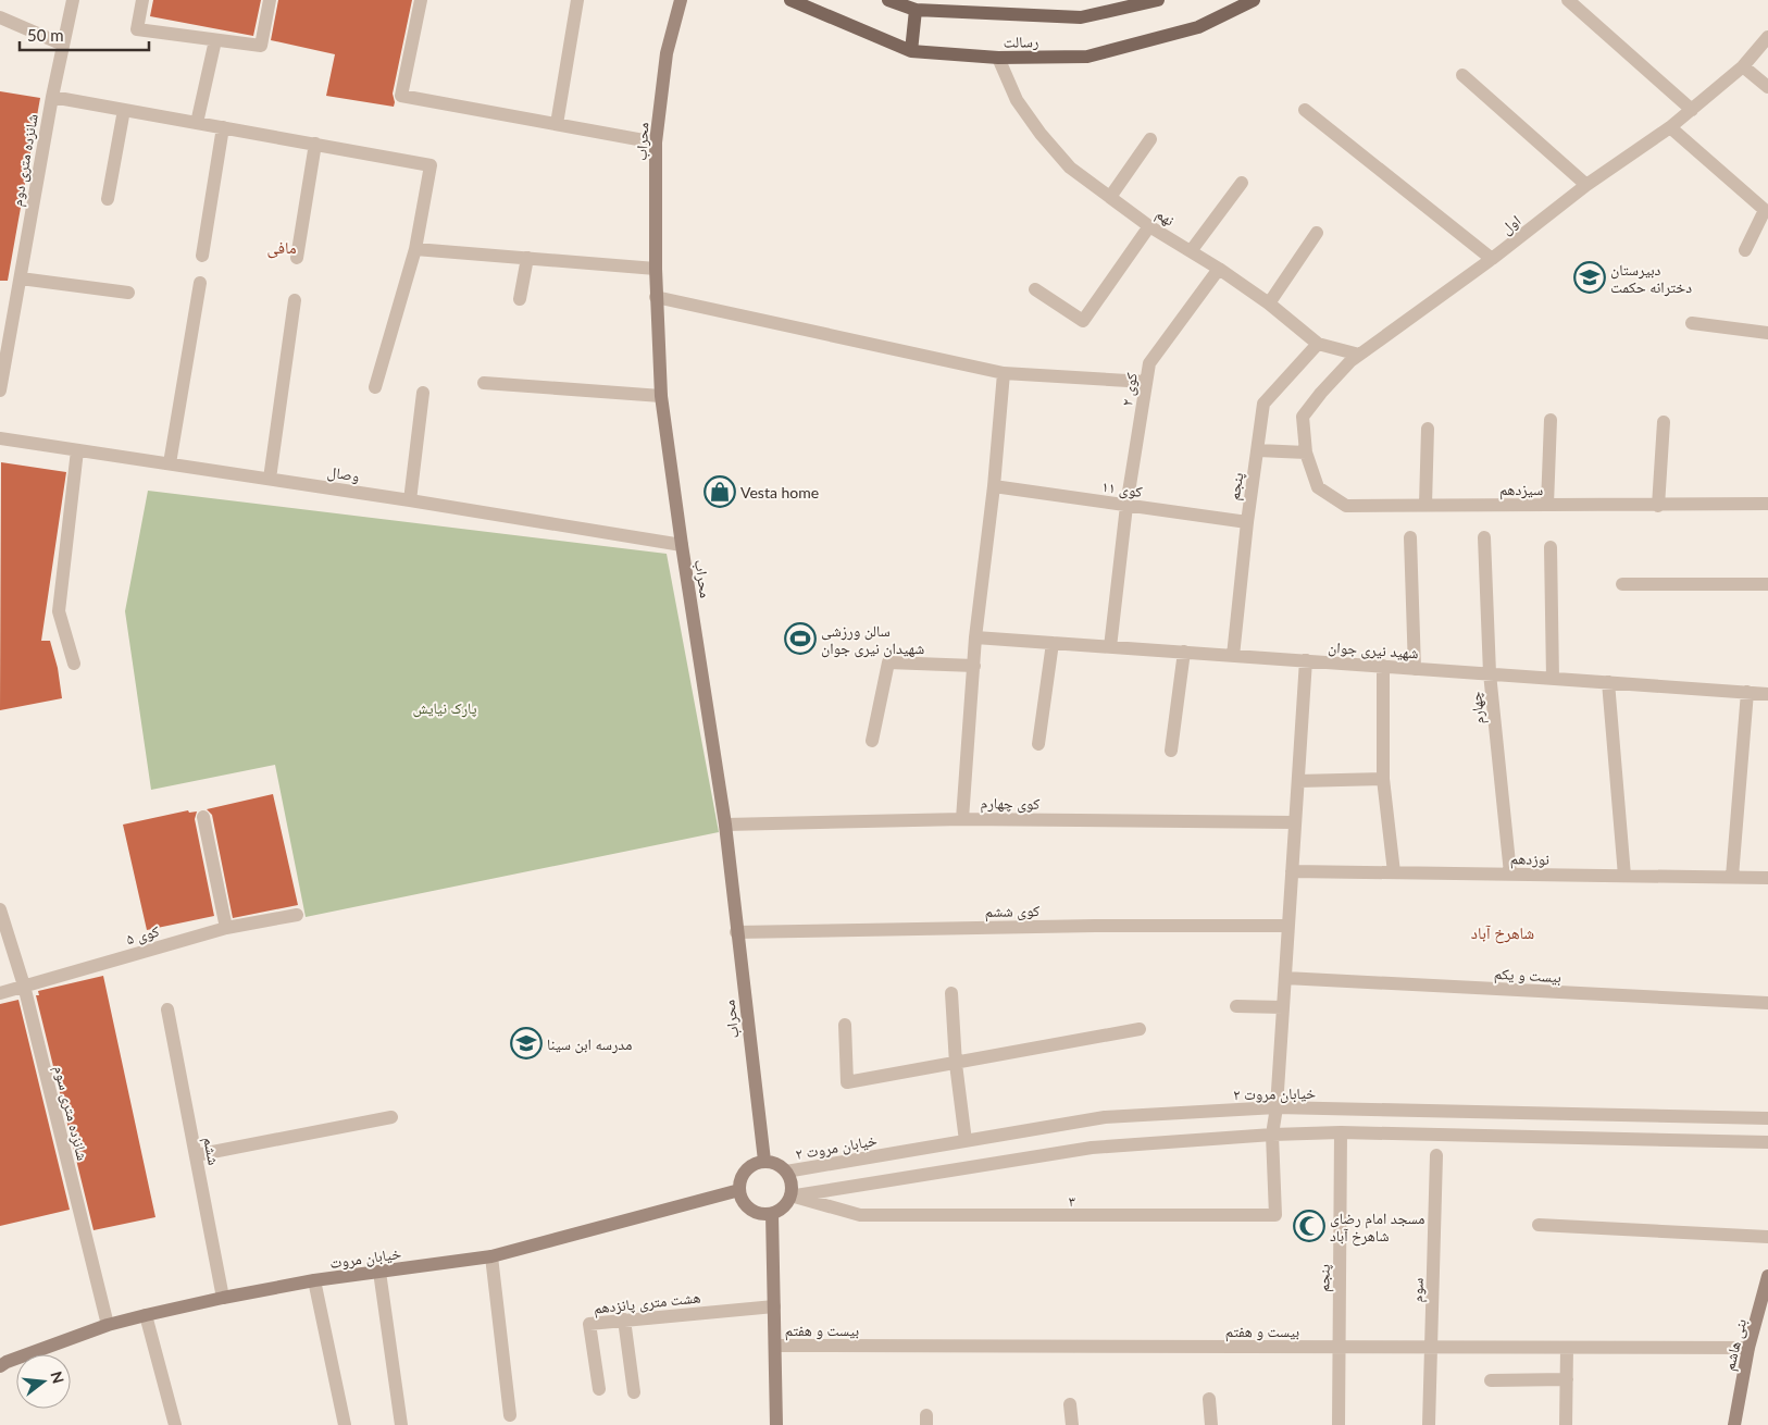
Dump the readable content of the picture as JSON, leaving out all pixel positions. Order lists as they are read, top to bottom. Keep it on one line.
{"streets":{"main road":["رسالت"],"street":["محراب","شانزده متری دوم","نهم","اول","کوی ۲","وصال","پنجم","کوی ۱۱","سیزدهم","شهید نیری جوان","چهارم","کوی چهارم","نوزدهم","کوی ششم","کوی ۵","بیست و یکم","خیابان مروت ۲","شانزده متری سوم","ششم","۳","خیابان مروت","سوم","هشت متری پانزدهم","بیست و هفتم","بنی هاشم"]},"crossings":[["رسالت","نهم"],["محراب","وصال"],["محراب","کوی چهارم"],["محراب","کوی ششم"],["محراب","خیابان مروت ۲"],["محراب","۳"],["محراب","خیابان مروت"],["نهم","اول"],["نهم","کوی ۲"],["نهم","پنجم"],["اول","سیزدهم"],["کوی ۲","کوی ۱۱"],["کوی ۲","شهید نیری جوان"],["پنجم","کوی ۱۱"],["پنجم","شهید نیری جوان"],["پنجم","بیست و هفتم"],["شهید نیری جوان","چهارم"],["چهارم","نوزدهم"],["کوی ۵","شانزده متری سوم"],["خیابان مروت ۲","۳"],["خیابان مروت ۲","خیابان مروت"],["شانزده متری سوم","خیابان مروت"],["ششم","خیابان مروت"],["۳","خیابان مروت"],["سوم","بیست و هفتم"],["بیست و هفتم","بنی هاشم"]],"districts":["مافی","شاهرخ آباد"],"parks":["پارک نیایش"],"places":{"school or university":["دبیرستان دخترانه حکمت","مدرسه ابن سینا"],"shop":["Vesta home"],"sports":["سالن ورزشی شهیدان نیری جوان"],"mosque":["مسجد امام رضای شاهرخ آباد"]},"scale_bar":"50 m","north":"right"}
